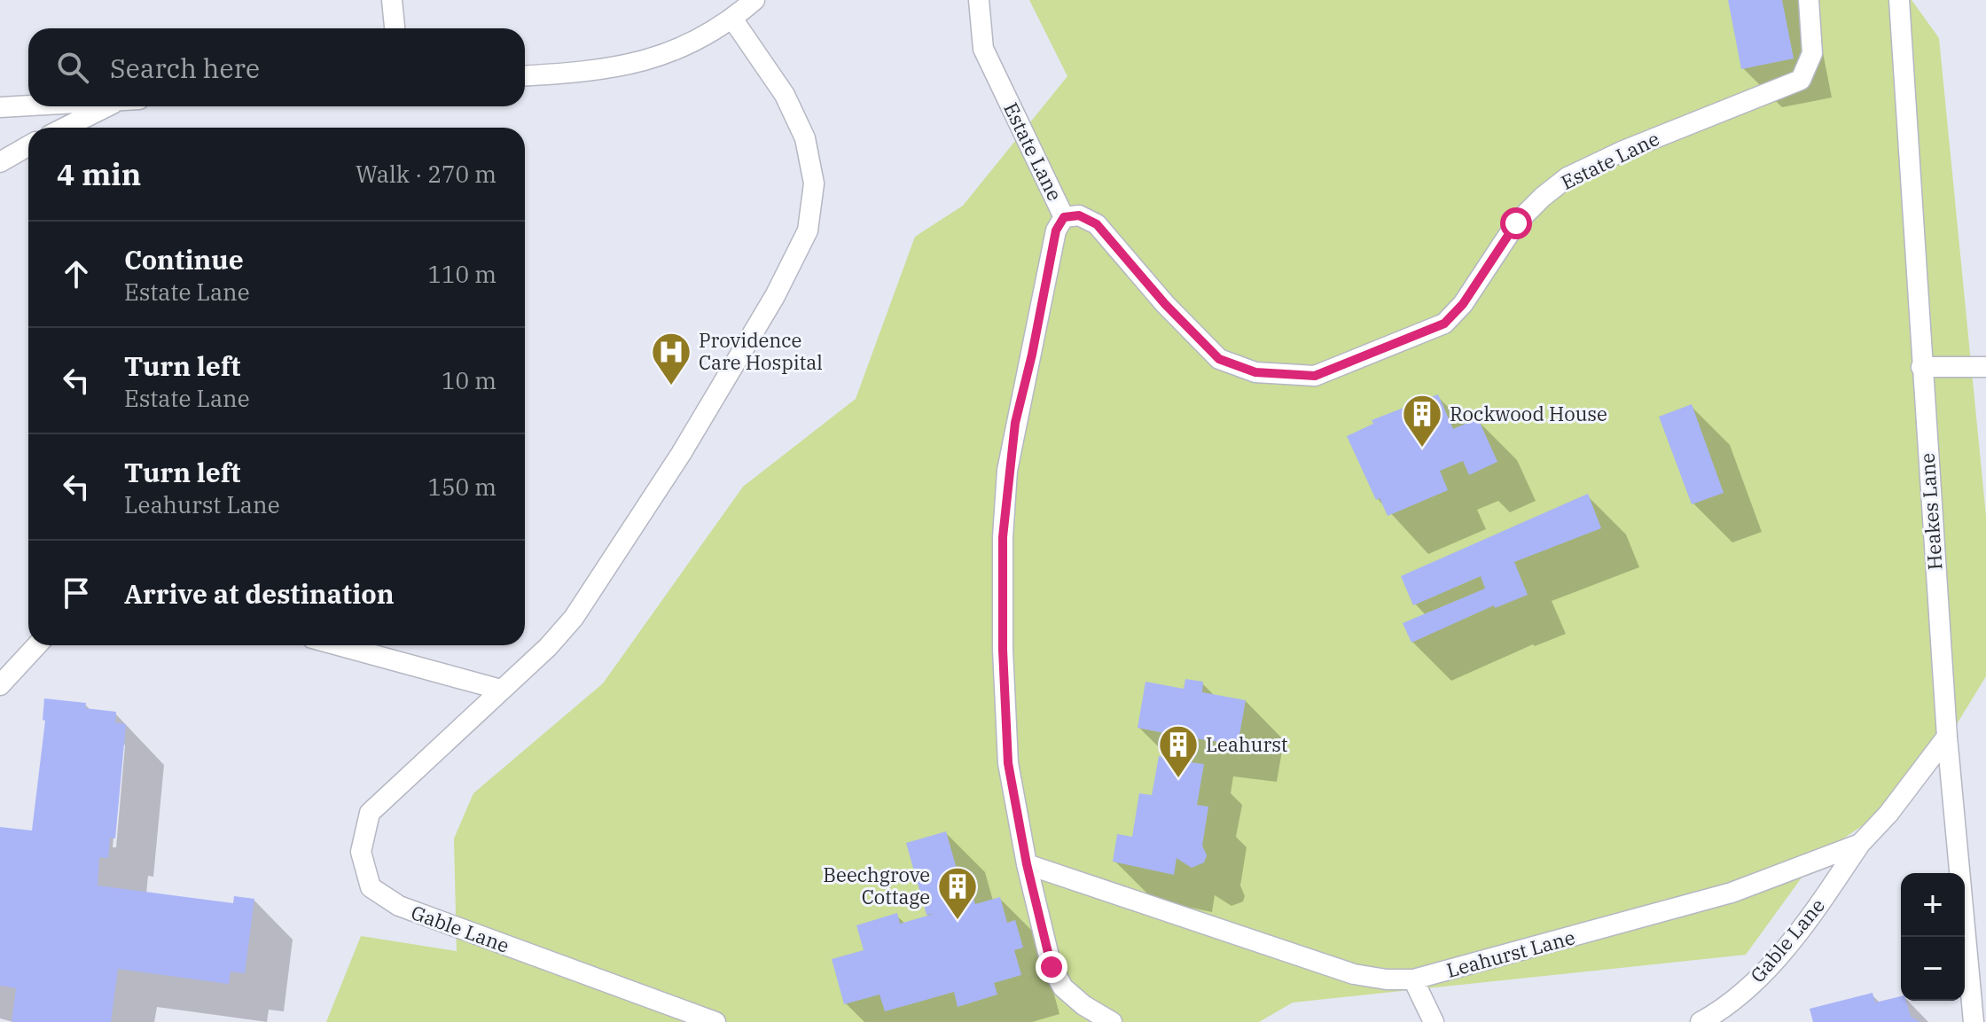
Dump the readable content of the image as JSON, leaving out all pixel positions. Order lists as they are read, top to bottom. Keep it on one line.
{"streets":{"lane":["Estate Lane","Heakes Lane","Gable Lane","Leahurst Lane"]},"crossings":[["Heakes Lane","Leahurst Lane"],["Gable Lane","Leahurst Lane"]],"places":{"hospital":["Providence Care Hospital"],"building":["Rockwood House","Leahurst","Beechgrove Cottage"]},"page":{"search":"Search here","heading":["4 min","Walk · 270 m"],"list":[["Continue","Estate Lane","110 m"],["Turn left","Estate Lane","10 m"],["Turn left","Leahurst Lane","150 m"],"Arrive at destination"],"map_buttons":["+","−"]}}
